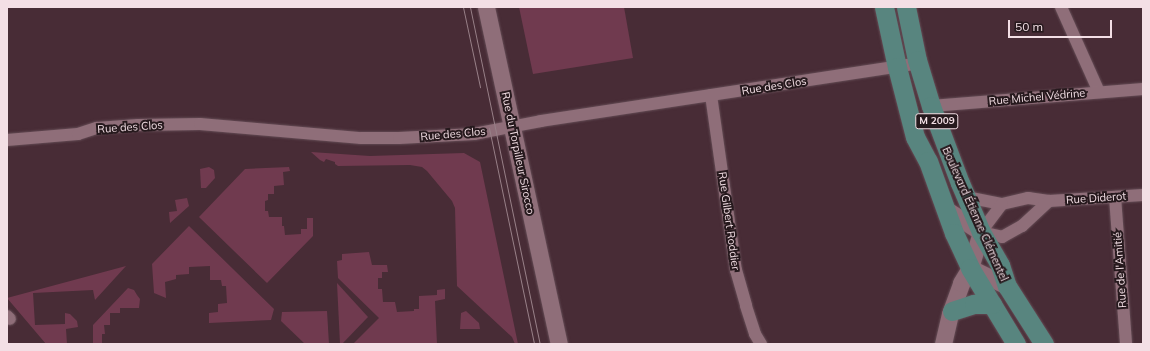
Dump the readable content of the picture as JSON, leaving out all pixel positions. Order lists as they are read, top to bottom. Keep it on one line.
{"streets":{"main road":["M 2009","Boulevard Étienne Clémentel"],"street":["Rue des Clos","Rue Michel Védrine","Rue du Torpilleur Sirocco","Rue Diderot","Rue Gilbert Roddier","Rue de l'Amitié"]},"crossings":[["Rue des Clos","Rue du Torpilleur Sirocco"],["Rue des Clos","Boulevard Étienne Clémentel"],["Rue des Clos","Rue Gilbert Roddier"],["Rue Michel Védrine","Boulevard Étienne Clémentel"],["Rue Diderot","Boulevard Étienne Clémentel"],["Rue Diderot","Rue de l'Amitié"]],"scale_bar":"50 m"}
